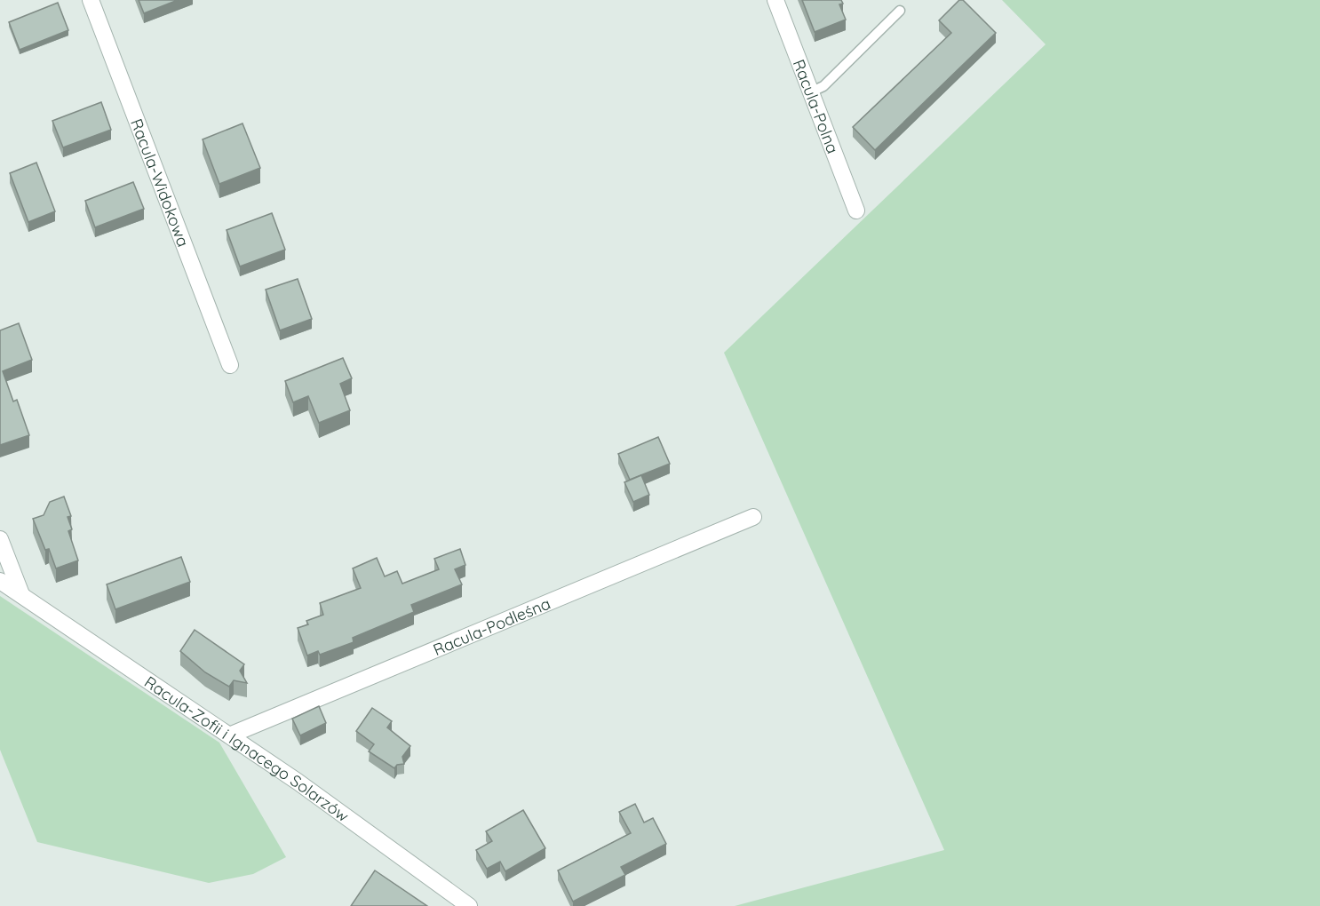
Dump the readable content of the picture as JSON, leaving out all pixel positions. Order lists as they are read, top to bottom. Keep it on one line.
{"streets":{"street":["Racula-Polna","Racula-Widokowa","Racula-Podleśna","Racula-Zofii i Ignacego Solarzów"]},"crossings":[["Racula-Podleśna","Racula-Zofii i Ignacego Solarzów"]]}
